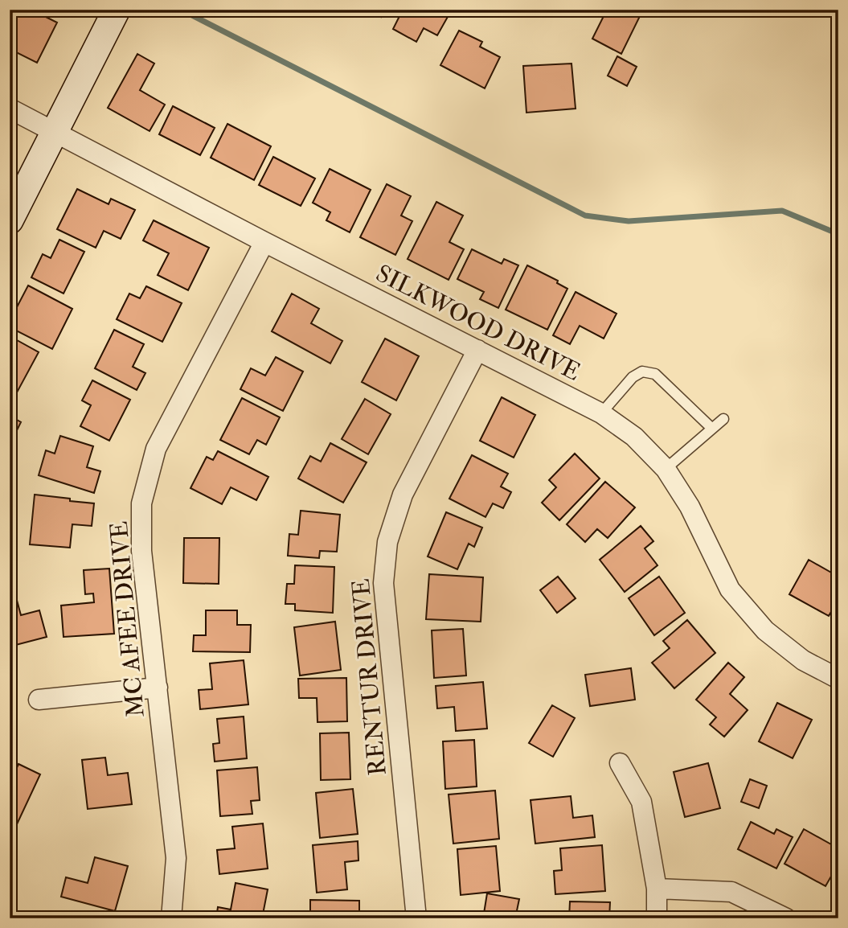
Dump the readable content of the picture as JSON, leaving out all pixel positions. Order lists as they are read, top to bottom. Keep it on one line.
{"streets":{"street":["SILKWOOD DRIVE","MC AFEE DRIVE","RENTUR DRIVE"]},"crossings":[["SILKWOOD DRIVE","MC AFEE DRIVE"],["SILKWOOD DRIVE","RENTUR DRIVE"]]}
